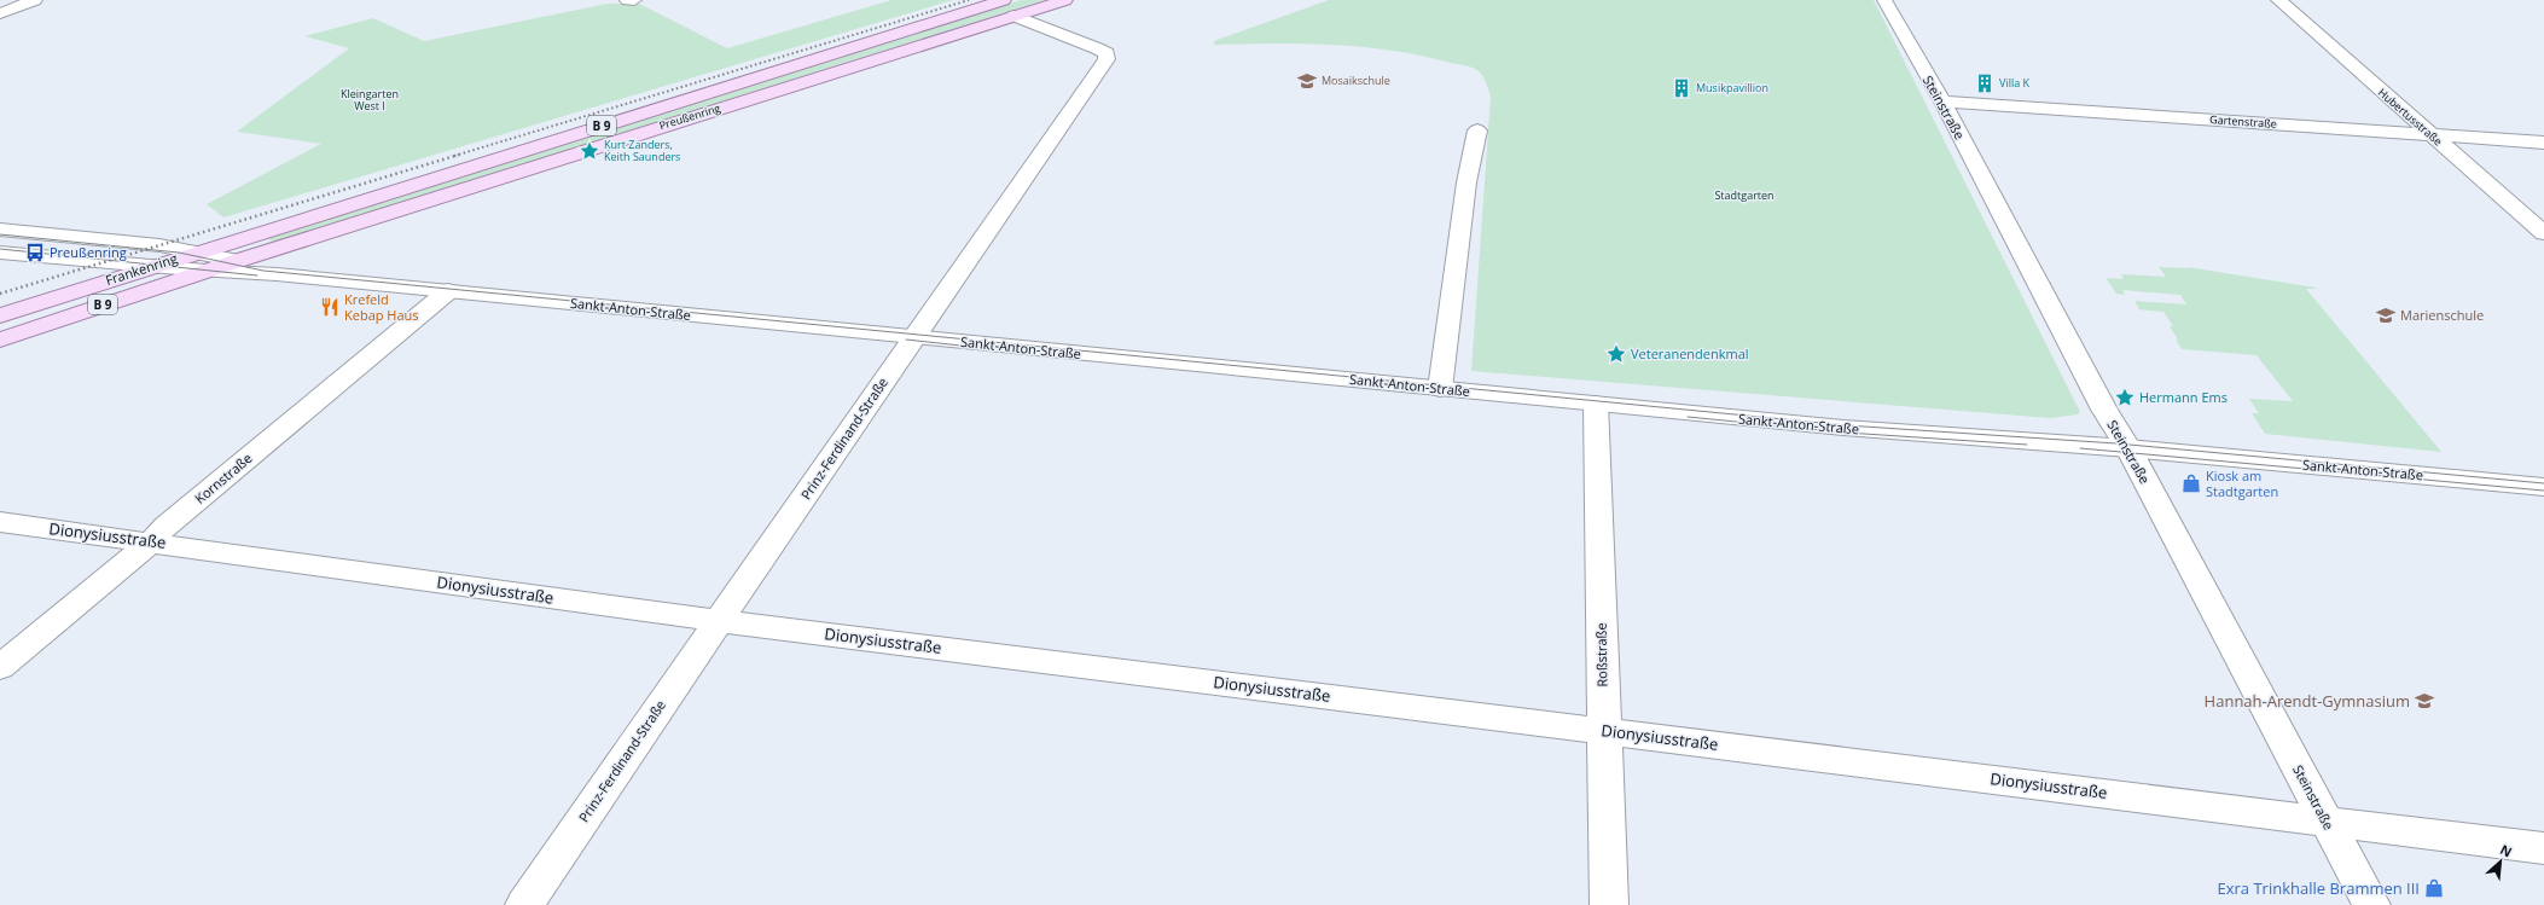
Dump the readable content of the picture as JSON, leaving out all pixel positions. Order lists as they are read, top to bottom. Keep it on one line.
{"streets":{"main road":["Preußenring","B 9","Frankenring"],"street":["Steinstraße","Hubertusstraße","Gartenstraße","Sankt-Anton-Straße","Prinz-Ferdinand-Straße","Kornstraße","Dionysiusstraße","Roßstraße"]},"crossings":[["Steinstraße","Gartenstraße"],["Steinstraße","Sankt-Anton-Straße"],["Steinstraße","Dionysiusstraße"],["Preußenring","Frankenring"],["Preußenring","Sankt-Anton-Straße"],["Preußenring","Prinz-Ferdinand-Straße"],["Hubertusstraße","Gartenstraße"],["Frankenring","Sankt-Anton-Straße"],["Sankt-Anton-Straße","Prinz-Ferdinand-Straße"],["Sankt-Anton-Straße","Kornstraße"],["Sankt-Anton-Straße","Roßstraße"],["Prinz-Ferdinand-Straße","Dionysiusstraße"],["Kornstraße","Dionysiusstraße"],["Dionysiusstraße","Roßstraße"]],"parks":["Kleingarten West I","Stadtgarten"],"places":{"school or university":["Mosaikschule","Marienschule","Hannah-Arendt-Gymnasium"],"building":["Villa K","Musikpavillion"],"place":["Kurt Zanders, Keith Saunders","Veteranendenkmal","Hermann Ems"],"bus stop":["Preußenring"],"restaurant":["Krefeld Kebap Haus"],"shop":["Kiosk am Stadtgarten","Exra Trinkhalle Brammen III"]},"north":"top right"}
